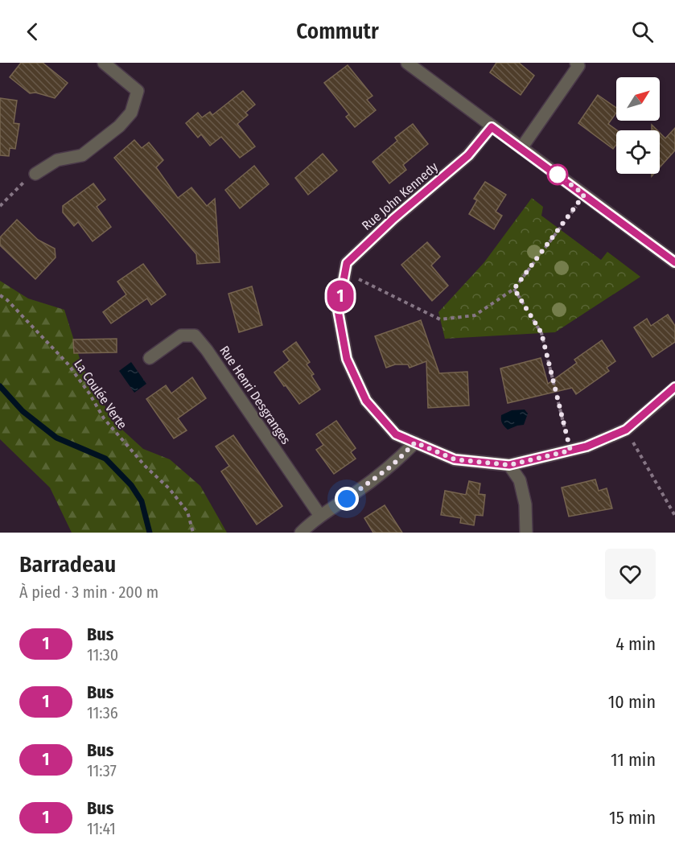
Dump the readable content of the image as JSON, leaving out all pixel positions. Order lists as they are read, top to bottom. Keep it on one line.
{"streets":{"street":["Rue John Kennedy","Rue Henri Desgranges"],"path":["La Coulée Verte"]},"lines":["bus line 1"],"north":"top right","page":{"header":"Commutr","on_map":"1","heading":["Barradeau","À pied · 3 min · 200 m"],"list":[{"mark":"1","name":"Bus","note":"11:30","value":"4 min"},{"mark":"1","name":"Bus","note":"11:36","value":"10 min"},{"mark":"1","name":"Bus","note":"11:37","value":"11 min"},{"mark":"1","name":"Bus","note":"11:41","value":"15 min"}]}}
